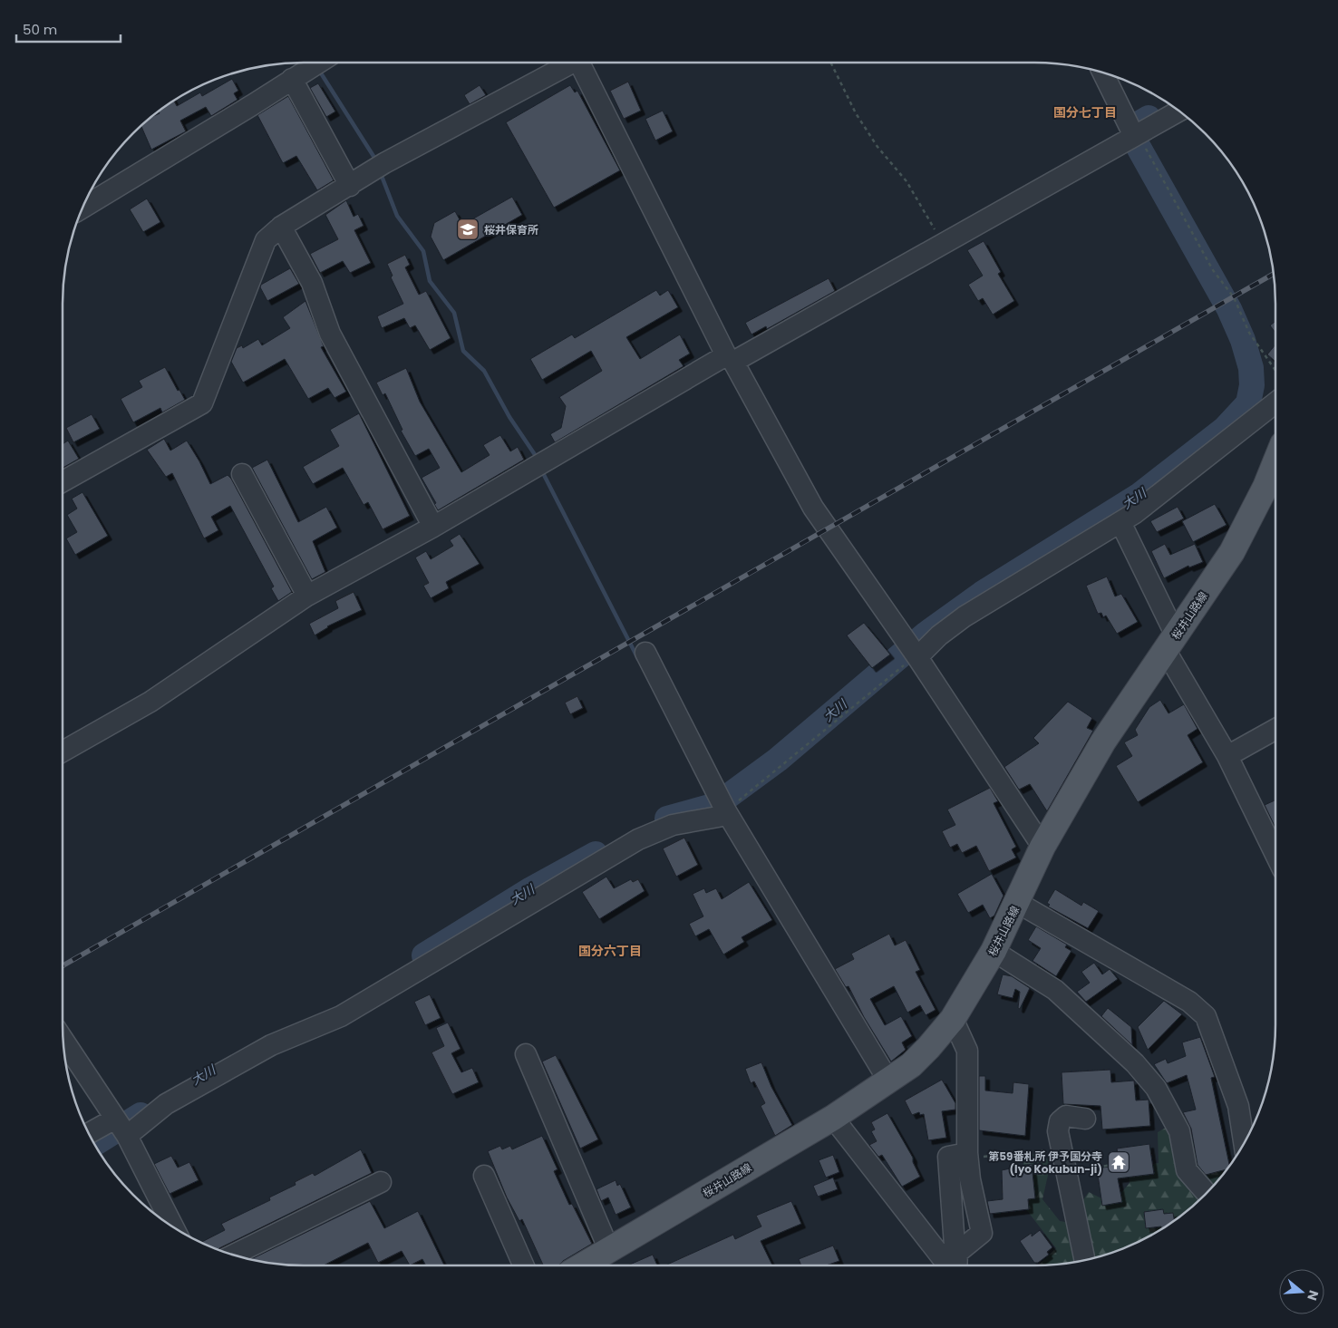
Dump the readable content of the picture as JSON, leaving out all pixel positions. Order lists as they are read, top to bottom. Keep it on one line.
{"streets":{"main road":["桜井山路線"]},"districts":["国分七丁目","国分六丁目"],"water":["大川"],"places":{"school or university":["桜井保育所"],"temple":["第59番札所 伊予国分寺 (Iyo Kokubun-ji)"]},"scale_bar":"50 m","north":"right"}
